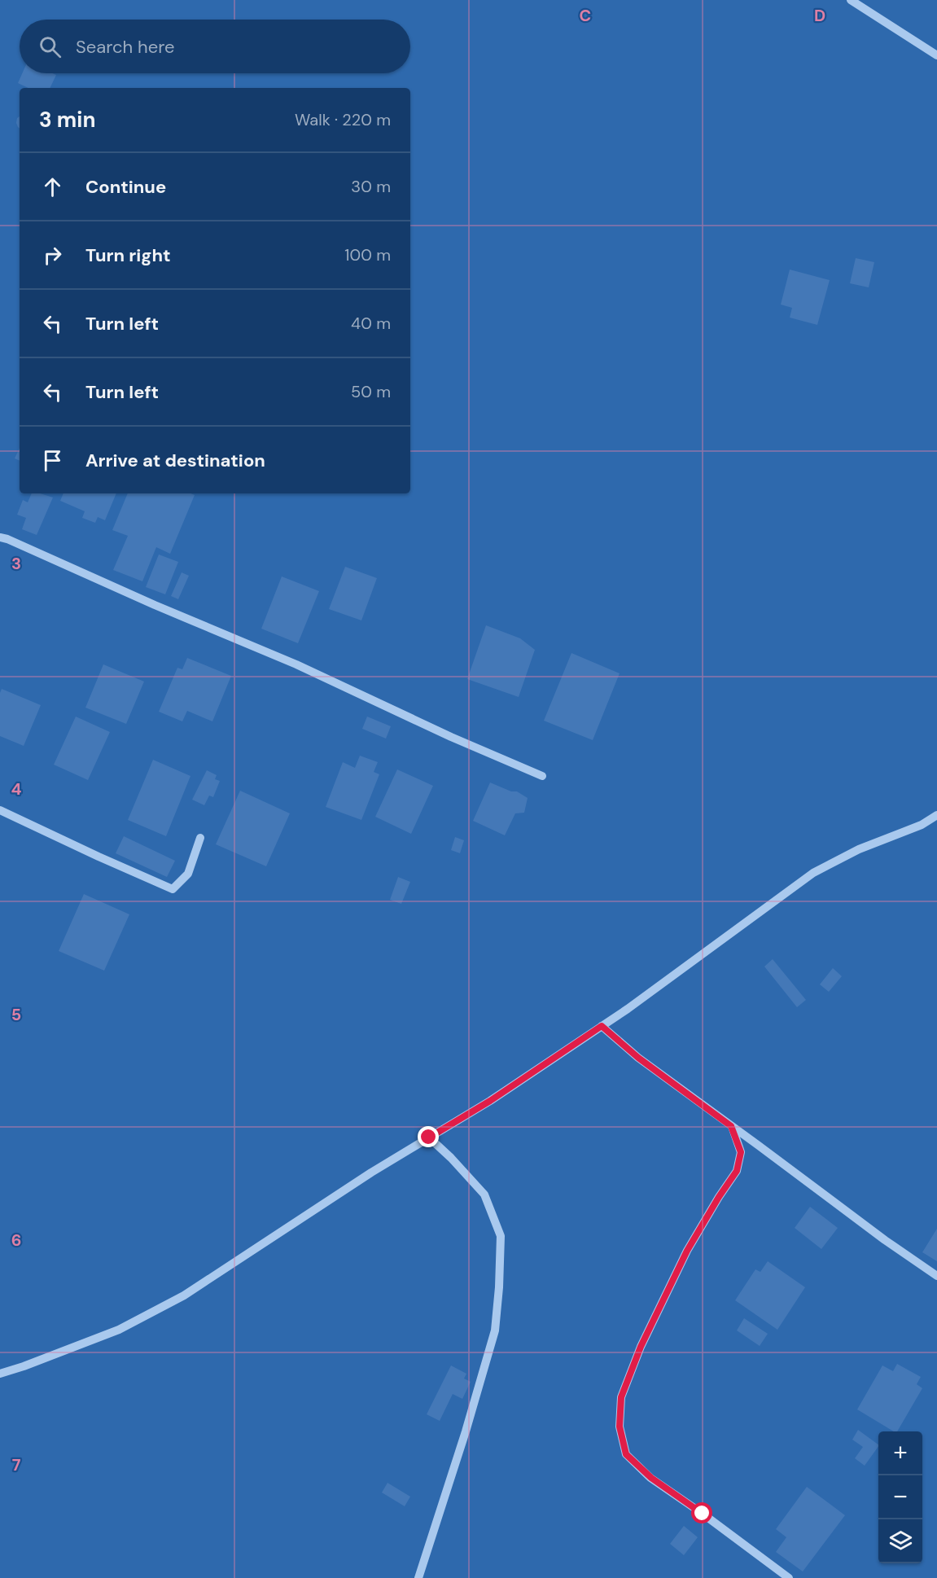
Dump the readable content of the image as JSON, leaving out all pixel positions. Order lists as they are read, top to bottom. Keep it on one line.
{"page":{"search":"Search here","heading":["3 min","Walk · 220 m"],"list":[["Continue","30 m"],["Turn right","100 m"],["Turn left","40 m"],["Turn left","50 m"],"Arrive at destination"],"map_buttons":["+","−"]},"grid":{"columns":["C","D"],"rows":["3","4","5","6","7"]}}
